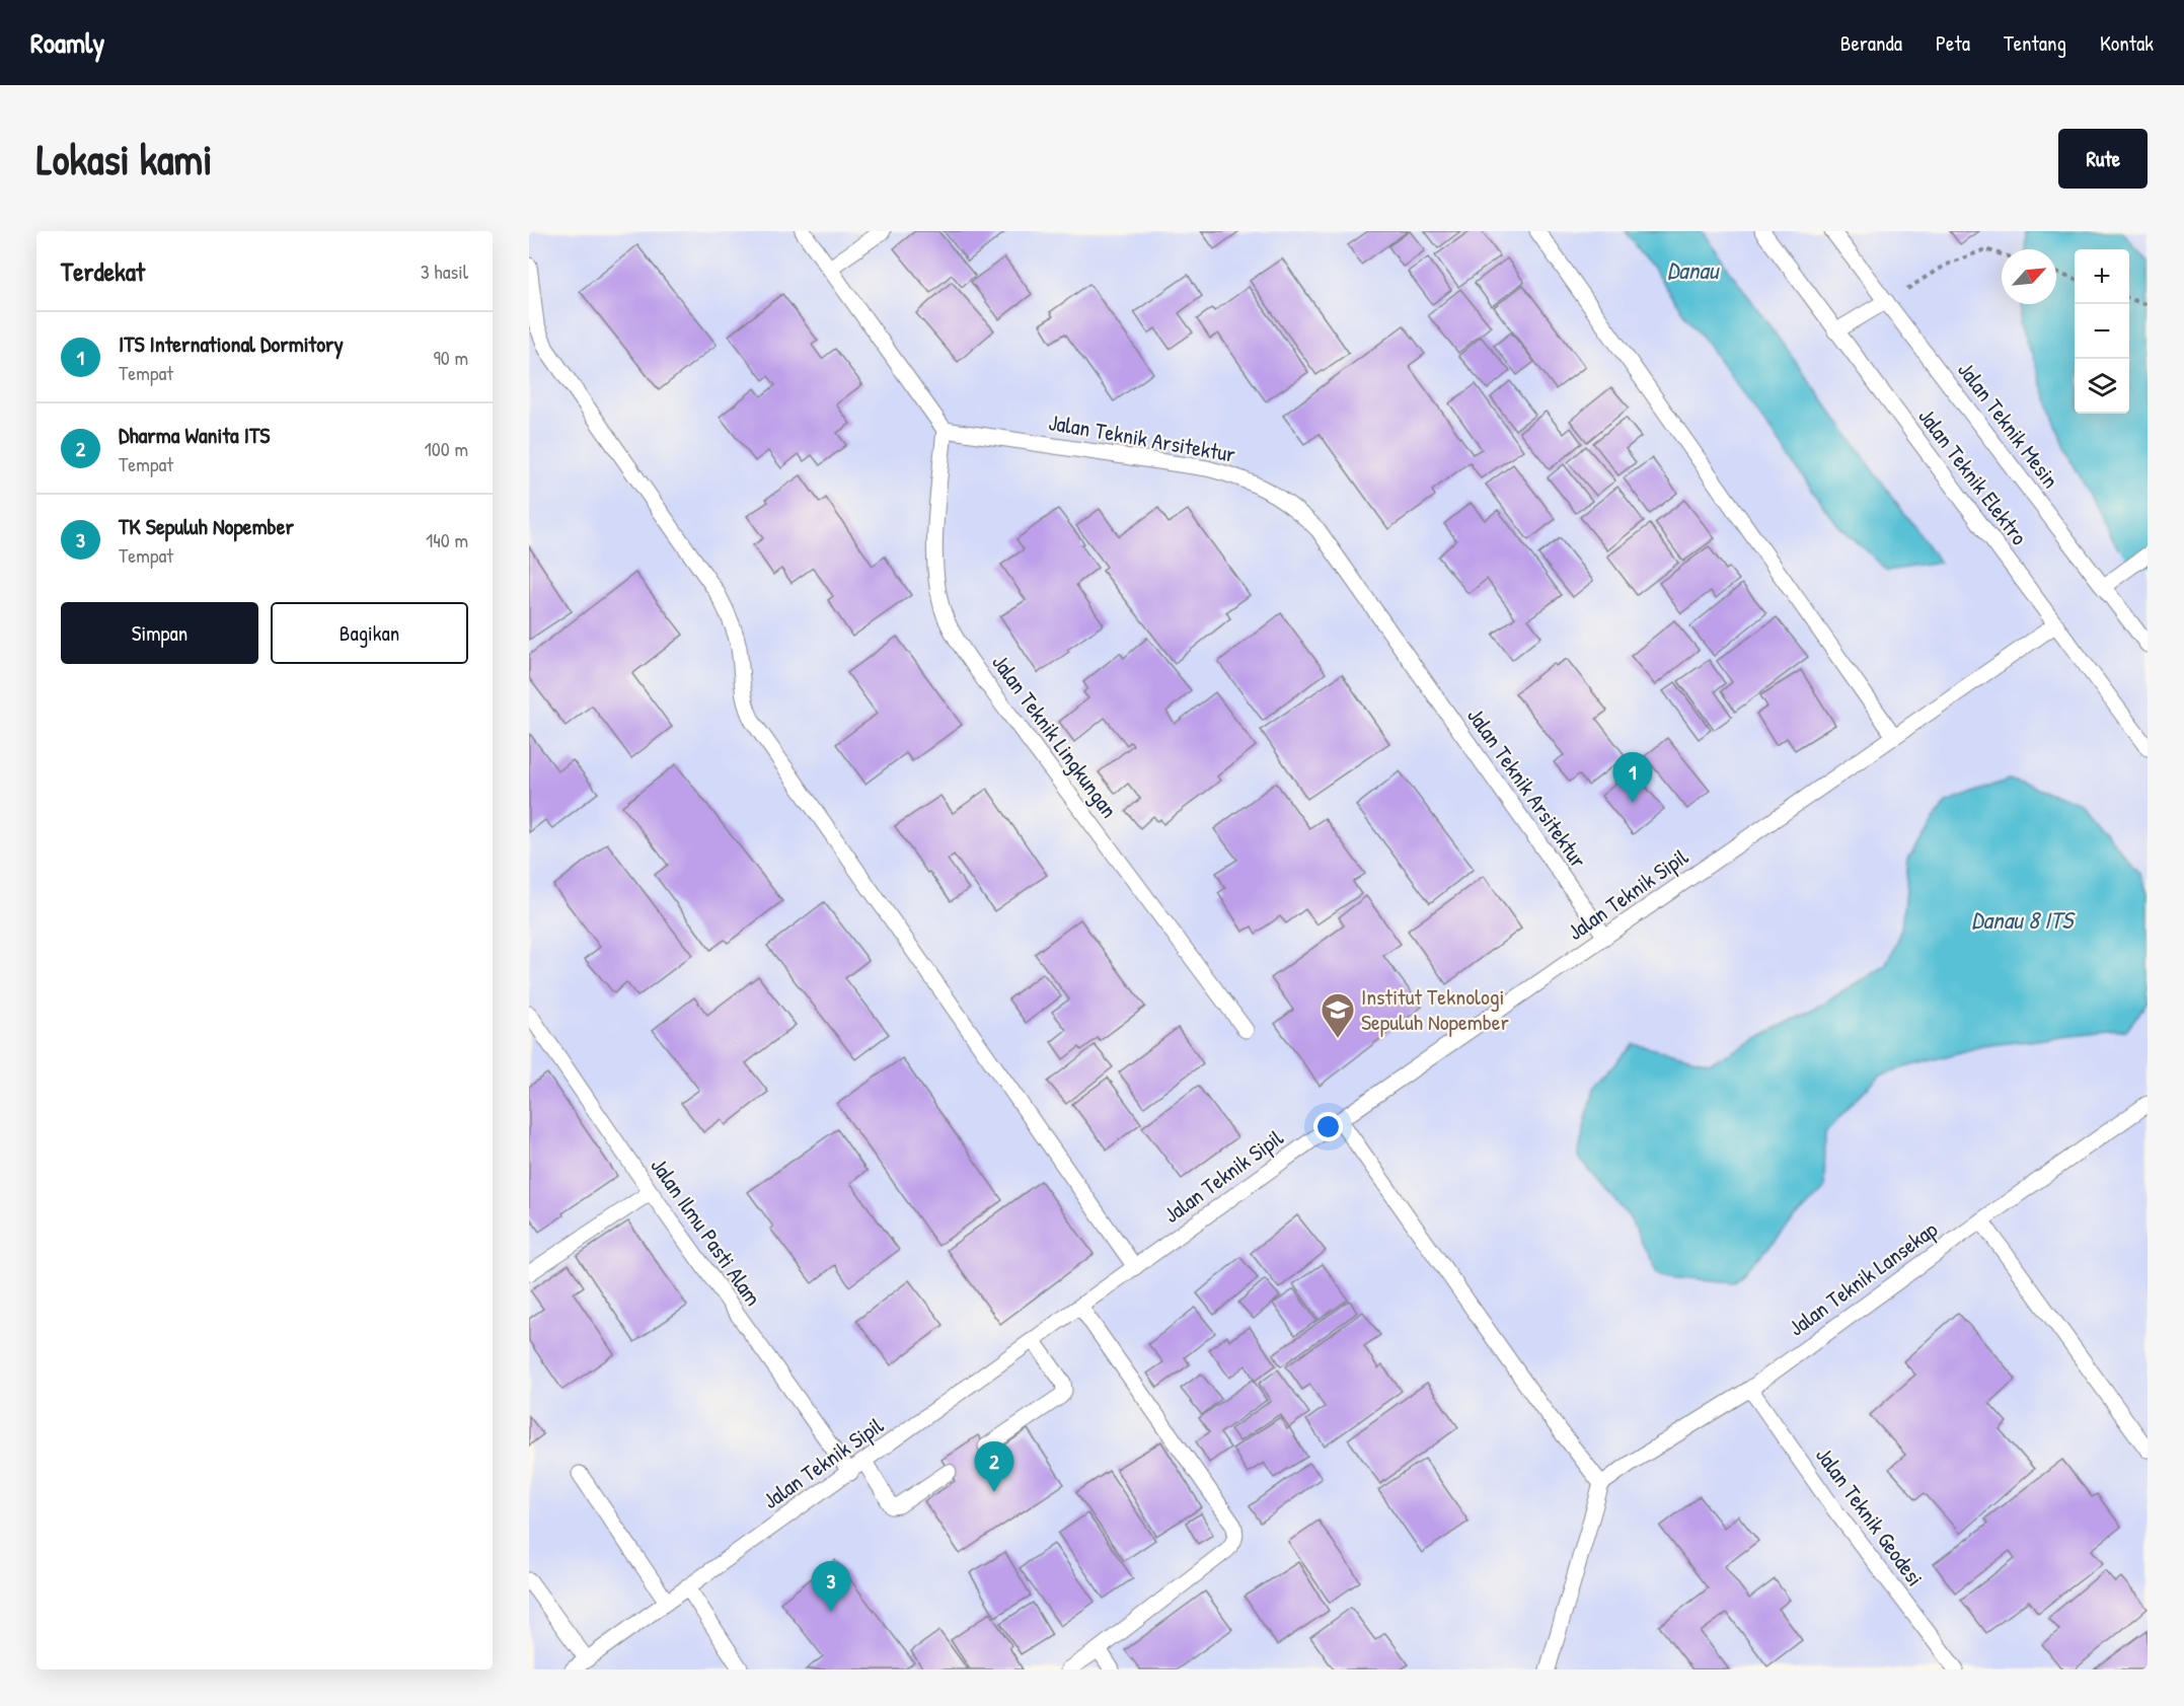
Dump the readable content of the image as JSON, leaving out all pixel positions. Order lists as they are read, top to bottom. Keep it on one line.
{"streets":{"lane":["Jalan Teknik Mesin","Jalan Teknik Arsitektur","Jalan Teknik Elektro","Jalan Teknik Lingkungan","Jalan Teknik Sipil","Jalan Ilmu Pasti Alam","Jalan Teknik Lansekap","Jalan Teknik Geodesi"]},"crossings":[["Jalan Teknik Arsitektur","Jalan Teknik Lingkungan"],["Jalan Teknik Arsitektur","Jalan Teknik Sipil"],["Jalan Teknik Elektro","Jalan Teknik Sipil"],["Jalan Teknik Sipil","Jalan Ilmu Pasti Alam"],["Jalan Teknik Lansekap","Jalan Teknik Geodesi"]],"water":["Danau","Danau 8 ITS"],"places":{"school or university":["Institut Teknologi Sepuluh Nopember"]},"north":"top right","page":{"header":"Roamly","nav":["Beranda","Peta","Tentang","Kontak"],"buttons":["Rute",["Simpan","Bagikan"]],"title":"Lokasi kami","heading":["Terdekat","3 hasil"],"map_buttons":["+","−"],"list":[{"mark":"1","name":"ITS International Dormitory","note":"Tempat","value":"90 m"},{"mark":"2","name":"Dharma Wanita ITS","note":"Tempat","value":"100 m"},{"mark":"3","name":"TK Sepuluh Nopember","note":"Tempat","value":"140 m"}],"pins":["1","2","3"]}}
